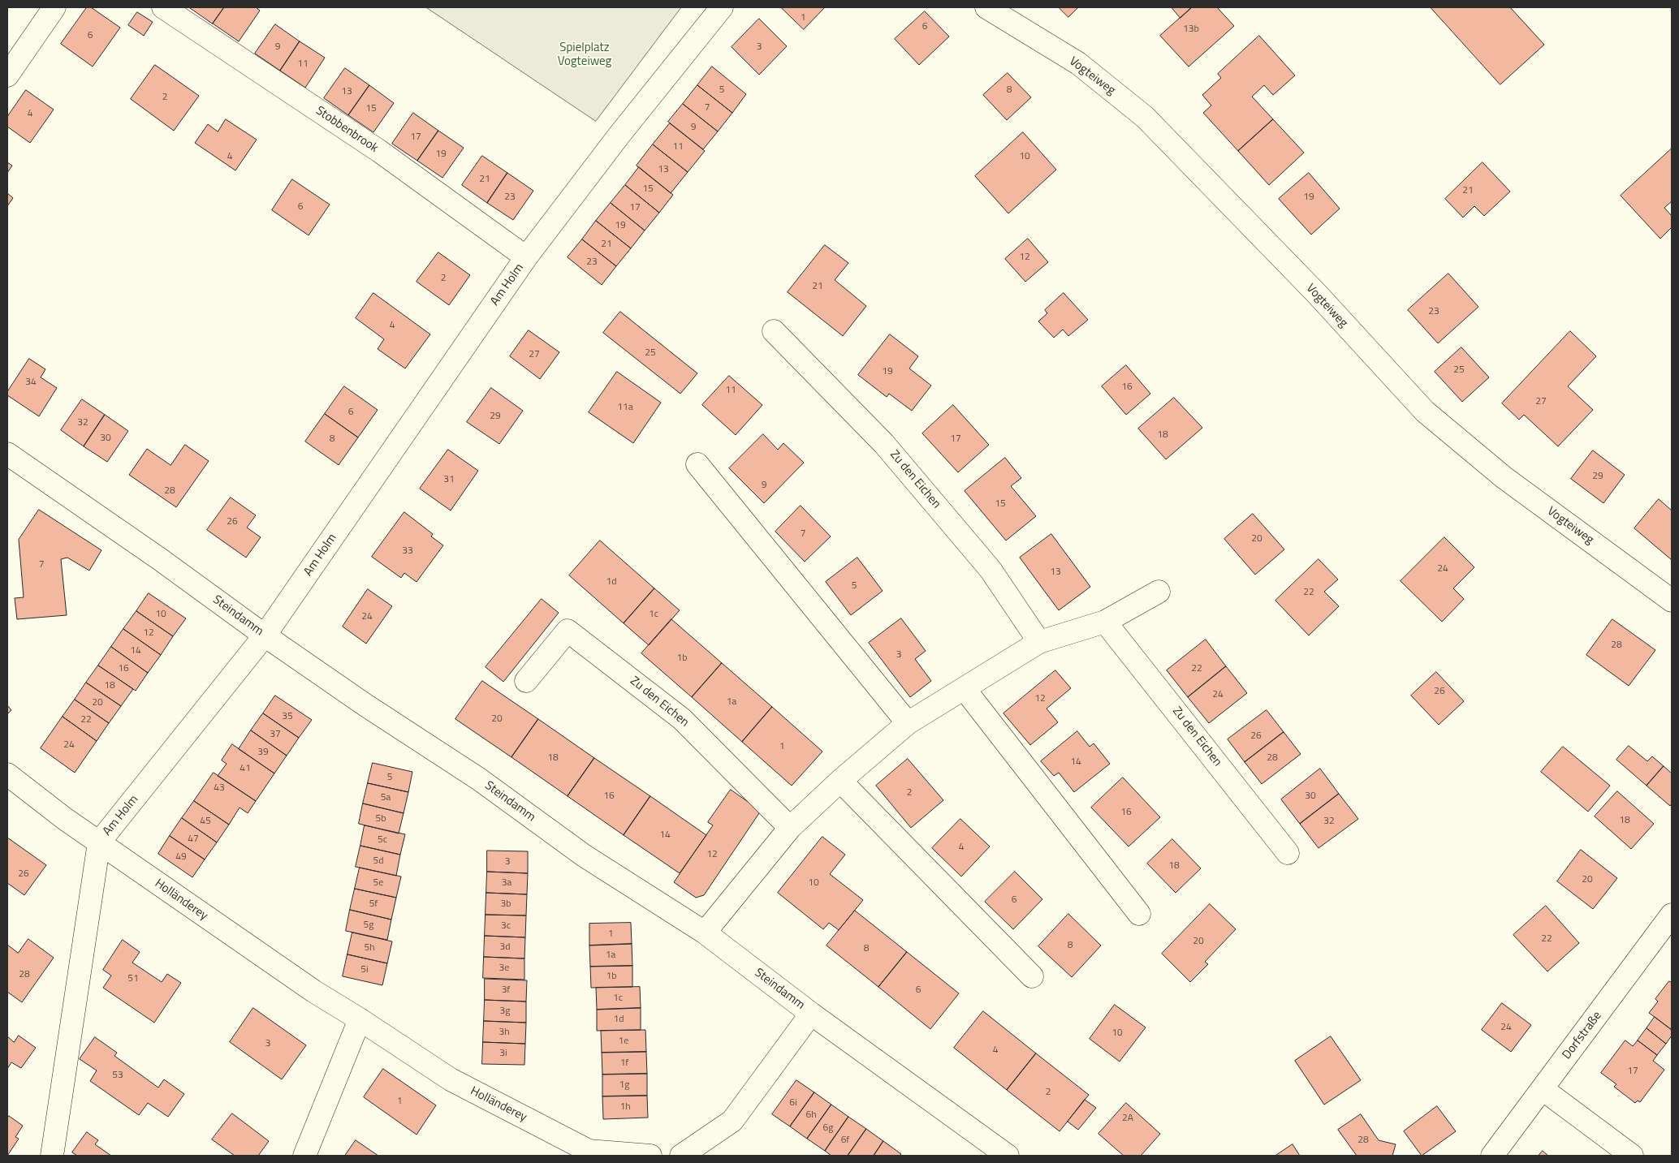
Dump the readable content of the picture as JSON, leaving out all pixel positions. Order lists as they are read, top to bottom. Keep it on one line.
{"streets":{"street":["Vogteiweg","Stobbenbrook","Am Holm","Zu den Eichen","Steindamm","Holländerey","Dorfstraße"]},"crossings":[["Stobbenbrook","Am Holm"],["Am Holm","Steindamm"],["Am Holm","Holländerey"]],"parks":["Spielplatz Vogteiweg"],"house_numbers":["1","6","13b","6","9","3","11","5","8","13","2","7","15","4","9","17","11","19","4","10","13","21","15","21","23","19","6","17","19","21","12","23","2","21","23","4","25","27","25","19","34","16","11","27","11a","6","29","32","18","30","8","17","29","31","9","28","15","26","7","20","33","7","24","13","1d","5","22","10","1c","24","12","28","14","3","1b","16","22","18","26","24","12","1a","20","35","20","22","37","26","24","1","39","18","28","14","41","5","43","2","16","30","5a","16","5b","18","45","32","14","47","5c","4","12","49","5d","3","18","26","20","5e","3a","10","6","5f","3b","5g","3c","1","22","20","8","3d","5h","8","1a","3e","5i","28","1b","51","3f","6","1c","3g","1d","24","3h","10","1e","3","4","3i","1f","17","53","1g","2","1","6i","1h","6h","2A","6g","6f","28"]}
